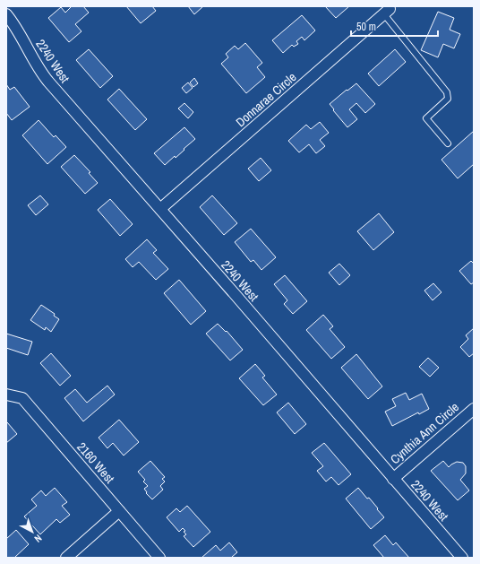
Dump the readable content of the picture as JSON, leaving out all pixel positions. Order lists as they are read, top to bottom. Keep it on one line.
{"streets":{"street":["2240 West","Donnarae Circle","Cynthia Ann Circle","2160 West"]},"crossings":[["2240 West","Donnarae Circle"],["2240 West","Cynthia Ann Circle"]],"scale_bar":"50 m","north":"bottom right"}
